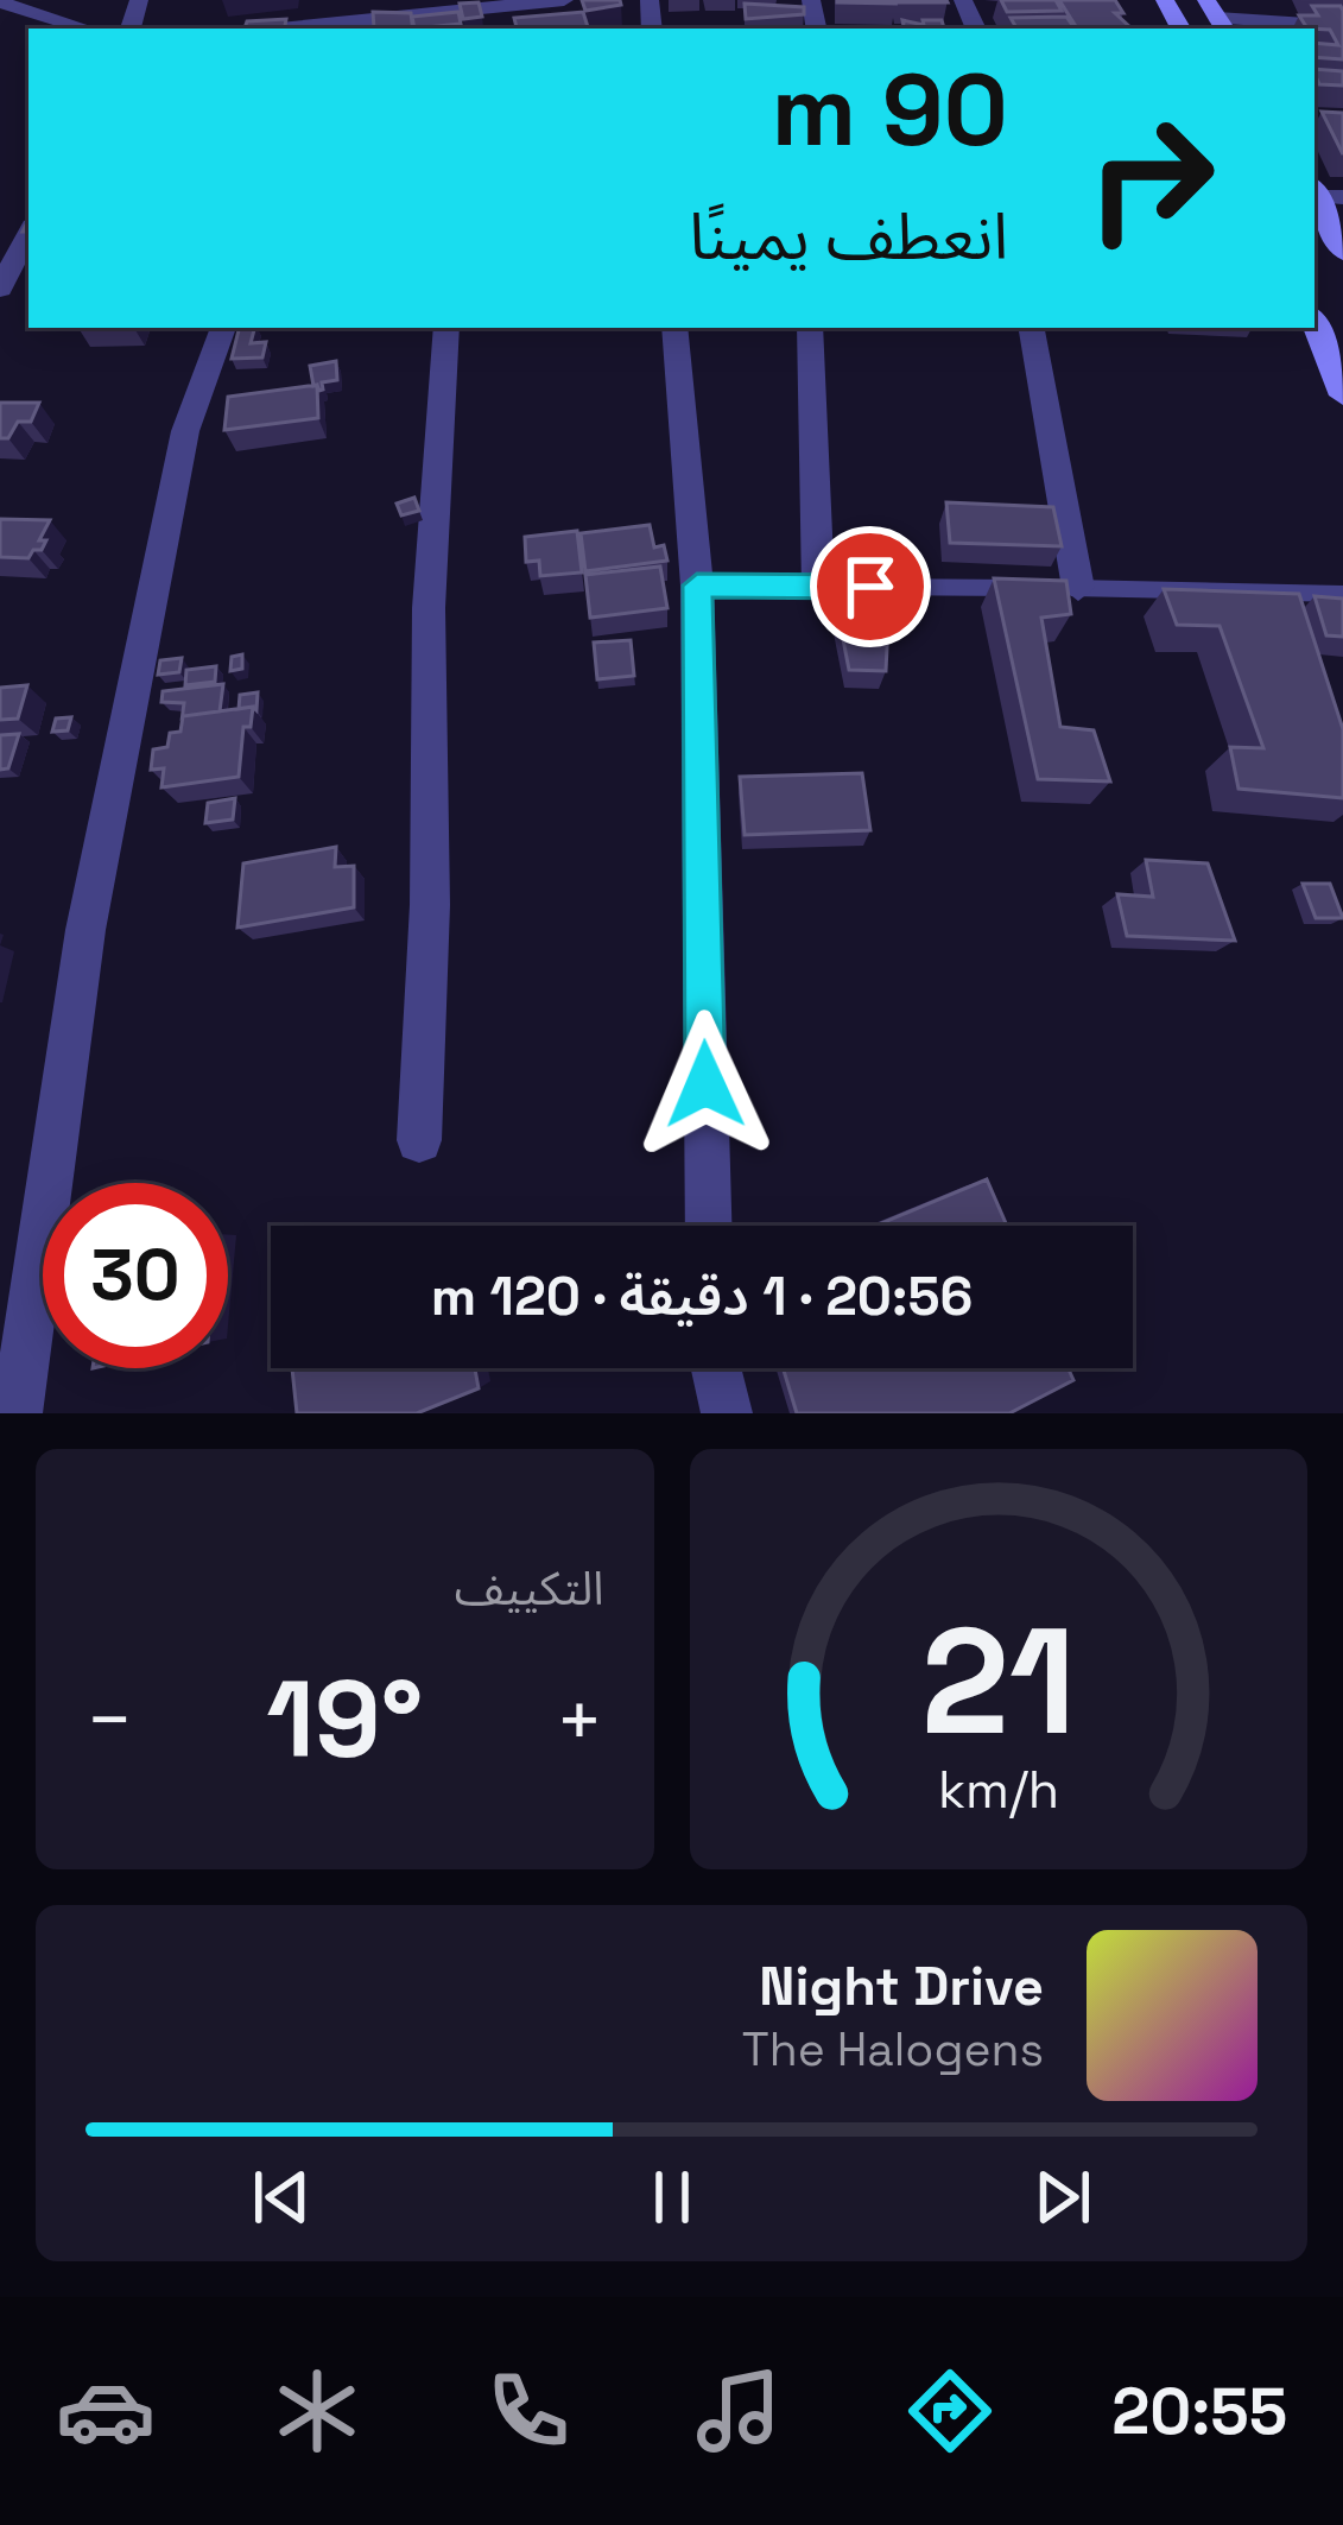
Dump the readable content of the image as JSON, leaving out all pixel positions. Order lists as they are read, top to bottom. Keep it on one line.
{"page":{"turn":["90 m","انعطف يمينًا"],"limit":"30","trip":"20:56 · 1 دقيقة · 120 m","tile":"التكييف","heat":["−","19°","+"],"song":["Night Drive","The Halogens"],"tabs":"20:55","gauge":["21","km/h"]}}
